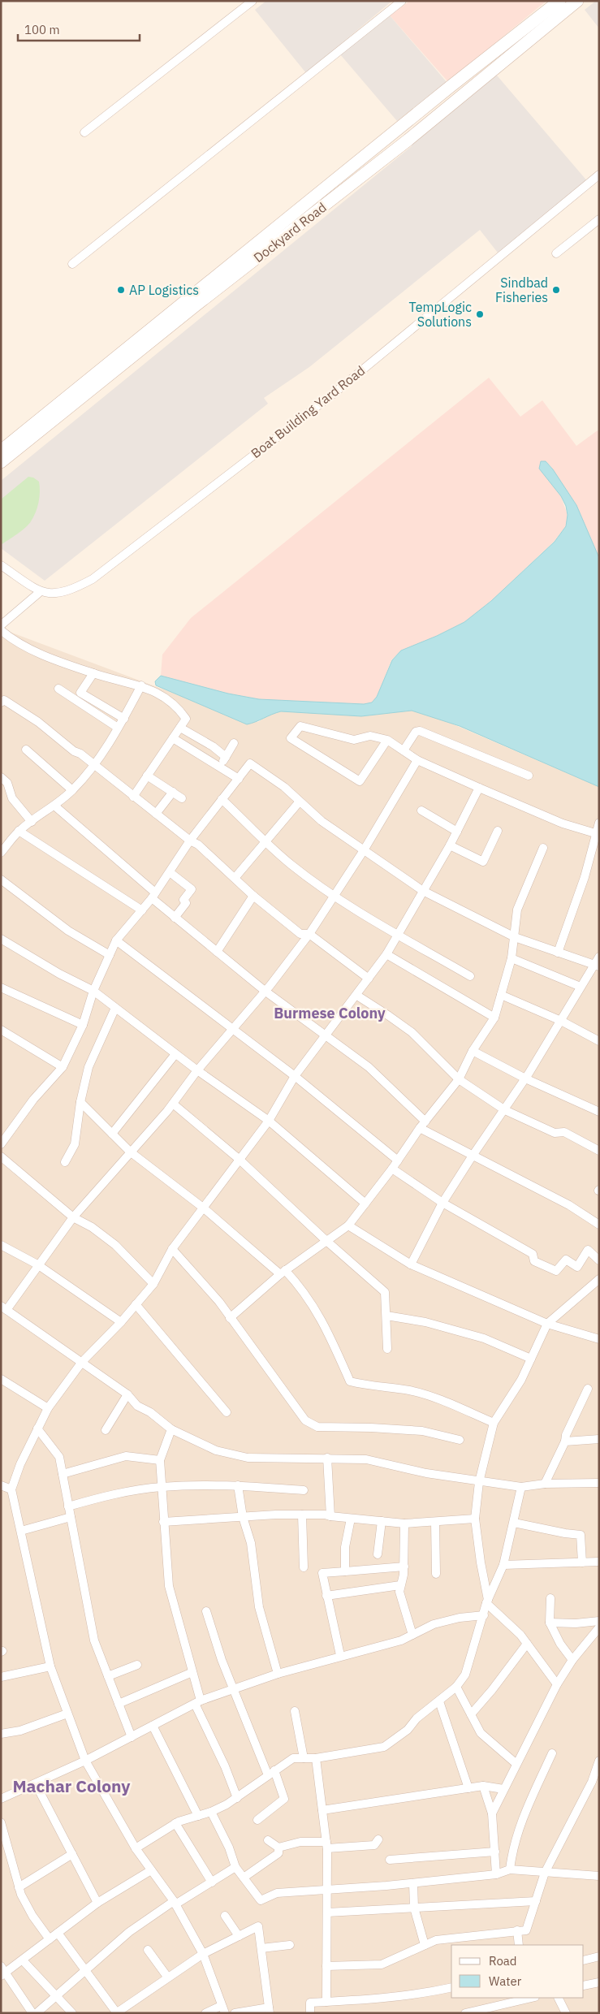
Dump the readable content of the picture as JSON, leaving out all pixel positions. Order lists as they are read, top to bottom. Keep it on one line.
{"streets":{"street":["Dockyard Road","Boat Building Yard Road"]},"districts":["Burmese Colony","Machar Colony"],"places":["AP Logistics","Sindbad Fisheries","TempLogic Solutions"],"legend":["Road","Water"],"scale_bar":"100 m"}
